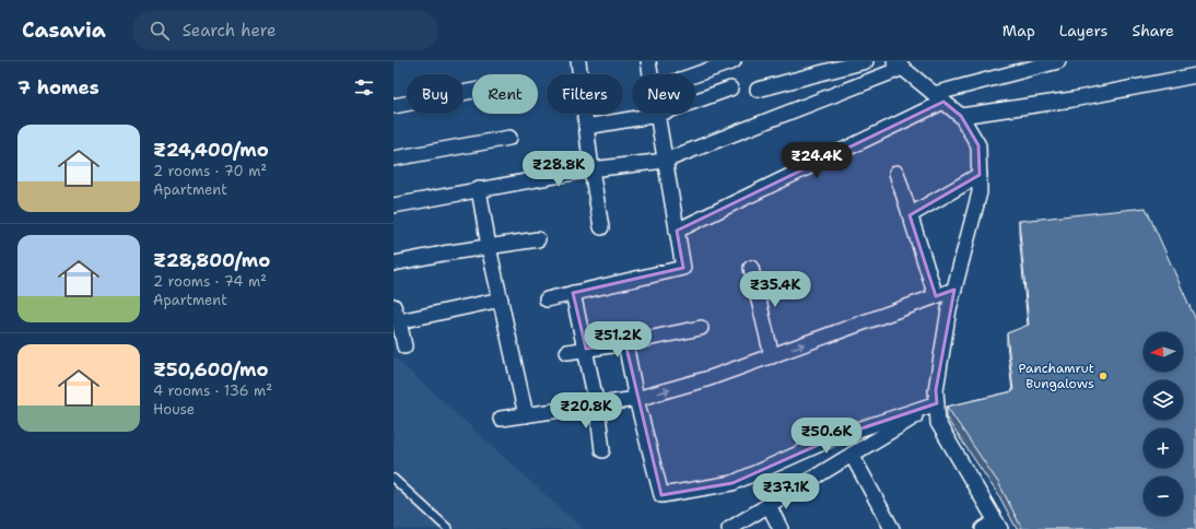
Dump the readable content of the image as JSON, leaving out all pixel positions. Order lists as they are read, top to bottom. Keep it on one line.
{"places":["Panchamrut Bungalows"],"north":"left","page":{"header":"Casavia","search":"Search here","nav":["Map","Layers","Share"],"heading":"7 homes","chip":["Buy","Rent","Filters","New"],"list":[{"name":"₹24,400/mo","note":"2 rooms · 70 m² · Apartment"},{"name":"₹28,800/mo","note":"2 rooms · 74 m² · Apartment"},{"name":"₹50,600/mo","note":"4 rooms · 136 m² · House"}],"price":["₹24.4K","₹28.8K","₹35.4K","₹51.2K","₹20.8K","₹50.6K","₹37.1K"],"map_buttons":["+","−"]}}
